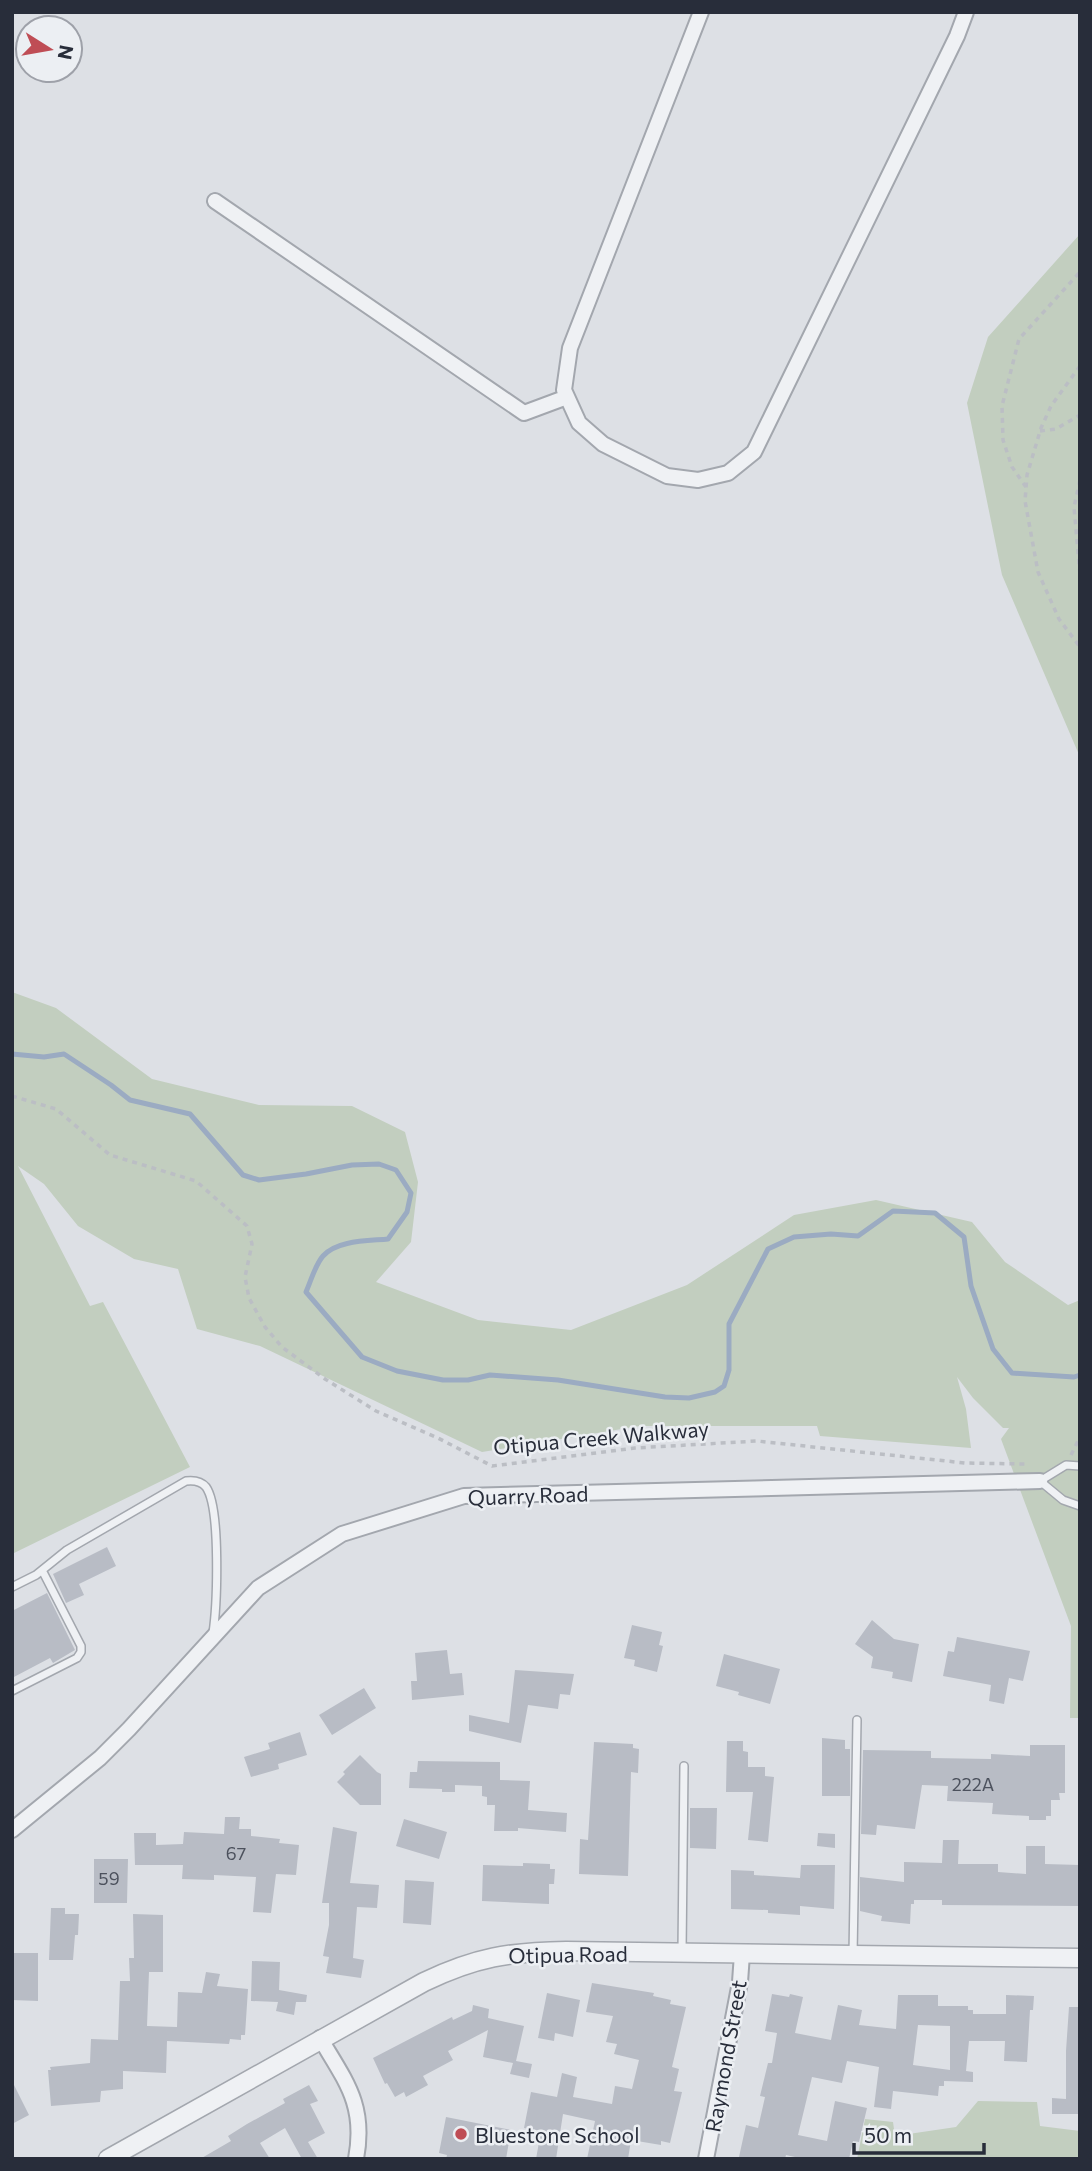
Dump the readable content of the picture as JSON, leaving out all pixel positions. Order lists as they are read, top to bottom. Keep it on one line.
{"streets":{"street":["Quarry Road","Otipua Road","Raymond Street"],"path":["Otipua Creek Walkway"]},"crossings":[["Otipua Road","Raymond Street"]],"places":["Bluestone School"],"house_numbers":["222A","67","59"],"scale_bar":"50 m","north":"right"}
